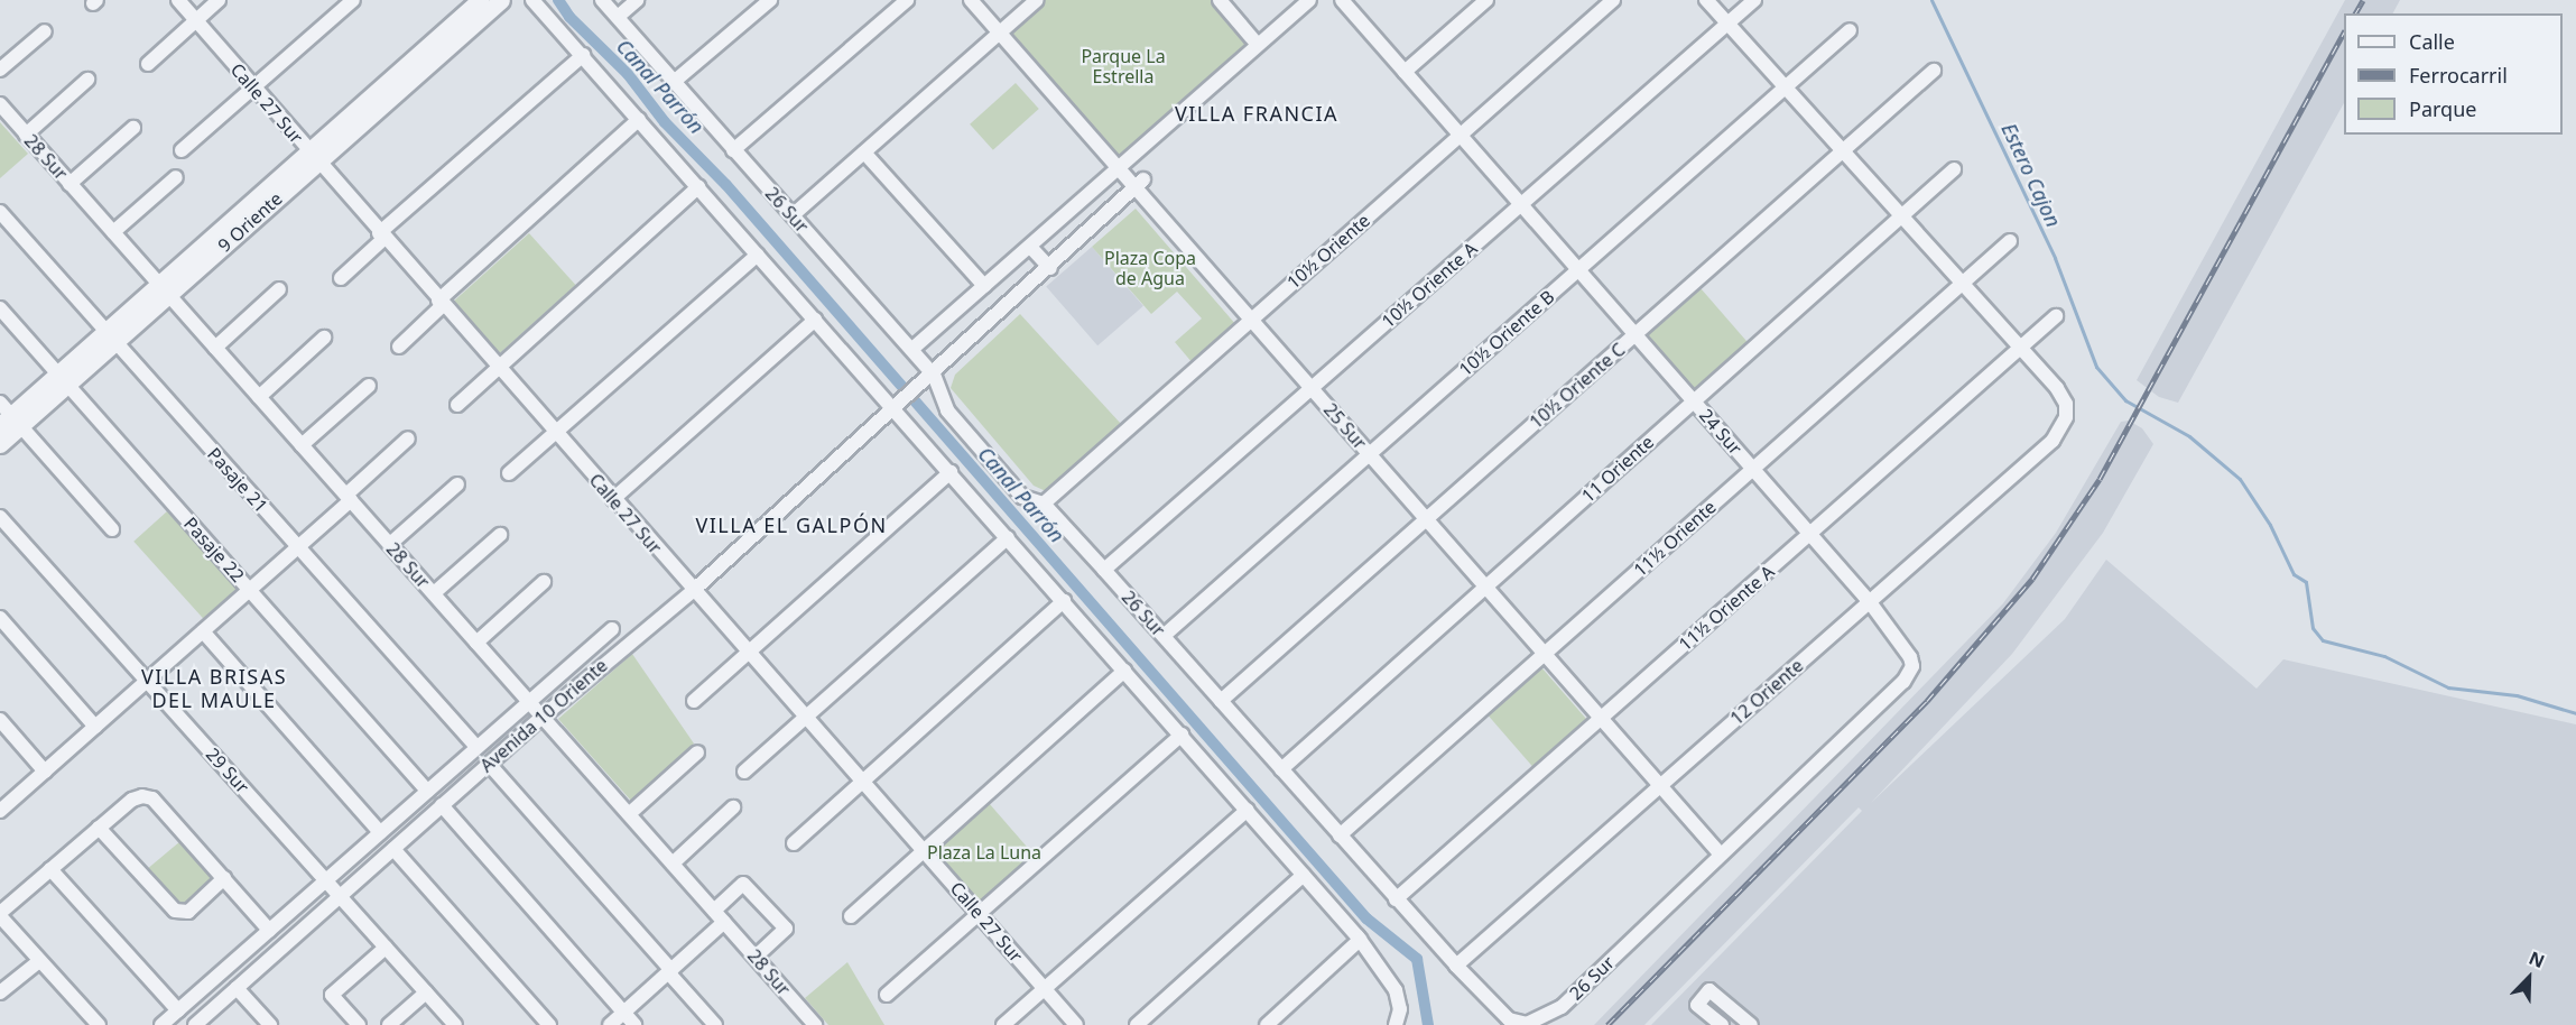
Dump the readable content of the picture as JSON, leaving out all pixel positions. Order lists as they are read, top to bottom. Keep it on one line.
{"streets":{"street":["Calle 27 Sur","28 Sur","26 Sur","9 Oriente","10½ Oriente","10½ Oriente A","10½ Oriente B","10½ Oriente C","25 Sur","24 Sur","11 Oriente","Pasaje 21","11½ Oriente","Pasaje 22","11½ Oriente A","12 Oriente","Avenida 10 Oriente","29 Sur"]},"crossings":[["Calle 27 Sur","9 Oriente"],["Calle 27 Sur","Avenida 10 Oriente"],["28 Sur","9 Oriente"],["28 Sur","Avenida 10 Oriente"],["26 Sur","10½ Oriente"],["26 Sur","10½ Oriente A"],["26 Sur","10½ Oriente B"],["26 Sur","10½ Oriente C"],["26 Sur","25 Sur"],["26 Sur","24 Sur"],["26 Sur","11 Oriente"],["26 Sur","11½ Oriente"],["26 Sur","11½ Oriente A"],["26 Sur","12 Oriente"],["26 Sur","Avenida 10 Oriente"],["9 Oriente","Pasaje 21"],["9 Oriente","Pasaje 22"],["10½ Oriente","25 Sur"],["10½ Oriente","24 Sur"],["10½ Oriente A","25 Sur"],["10½ Oriente A","24 Sur"],["10½ Oriente B","25 Sur"],["10½ Oriente B","24 Sur"],["10½ Oriente C","25 Sur"],["10½ Oriente C","24 Sur"],["25 Sur","24 Sur"],["25 Sur","11 Oriente"],["25 Sur","11½ Oriente"],["25 Sur","11½ Oriente A"],["25 Sur","12 Oriente"],["25 Sur","Avenida 10 Oriente"],["24 Sur","11 Oriente"],["24 Sur","11½ Oriente"],["24 Sur","11½ Oriente A"],["24 Sur","12 Oriente"],["Pasaje 21","Avenida 10 Oriente"],["Pasaje 22","Avenida 10 Oriente"],["11½ Oriente A","12 Oriente"],["Avenida 10 Oriente","29 Sur"]],"districts":["VILLA FRANCIA","VILLA EL GALPÓN","VILLA BRISAS DEL MAULE"],"water":["Canal Parrón","Estero Cajon"],"parks":["Parque La Estrella","Plaza Copa de Agua","Plaza La Luna"],"legend":["Calle","Ferrocarril","Parque"],"north":"top right"}
